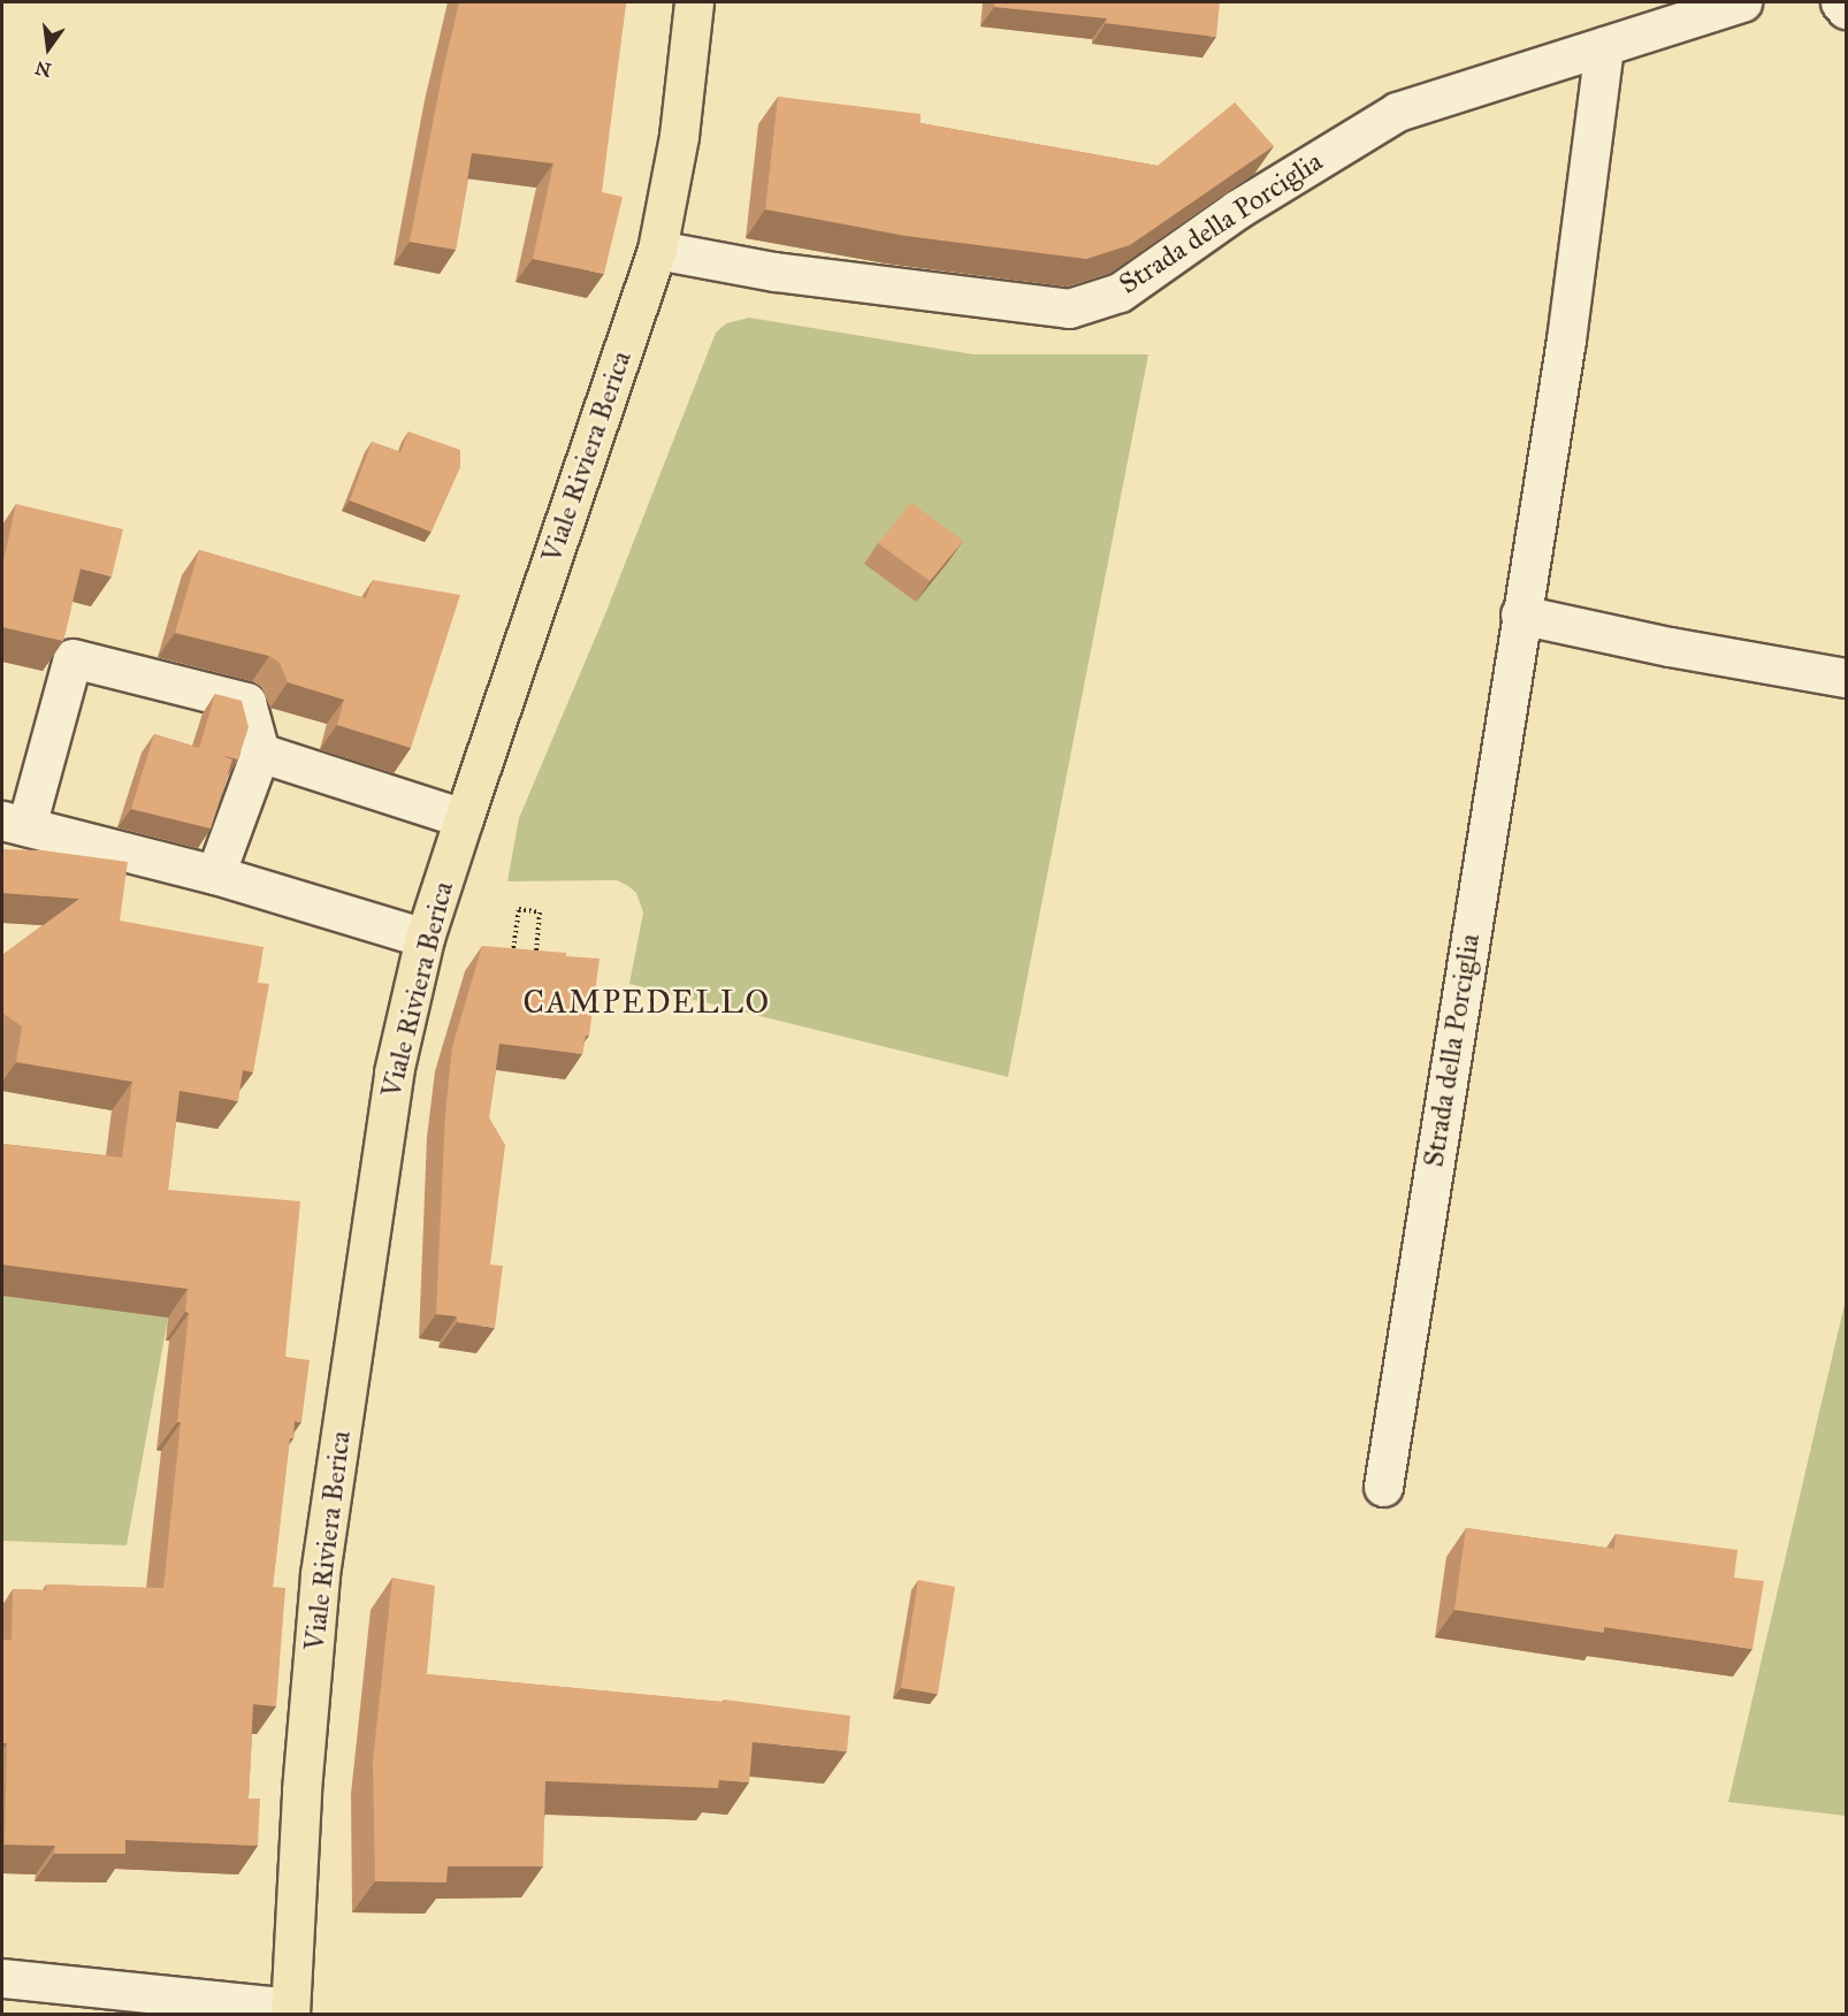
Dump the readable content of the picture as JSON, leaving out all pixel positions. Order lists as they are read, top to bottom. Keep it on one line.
{"streets":{"main road":["Viale Riviera Berica"],"street":["Strada della Porciglia"]},"crossings":[["Strada della Porciglia","Viale Riviera Berica"]],"districts":["CAMPEDELLO"],"north":"bottom"}
